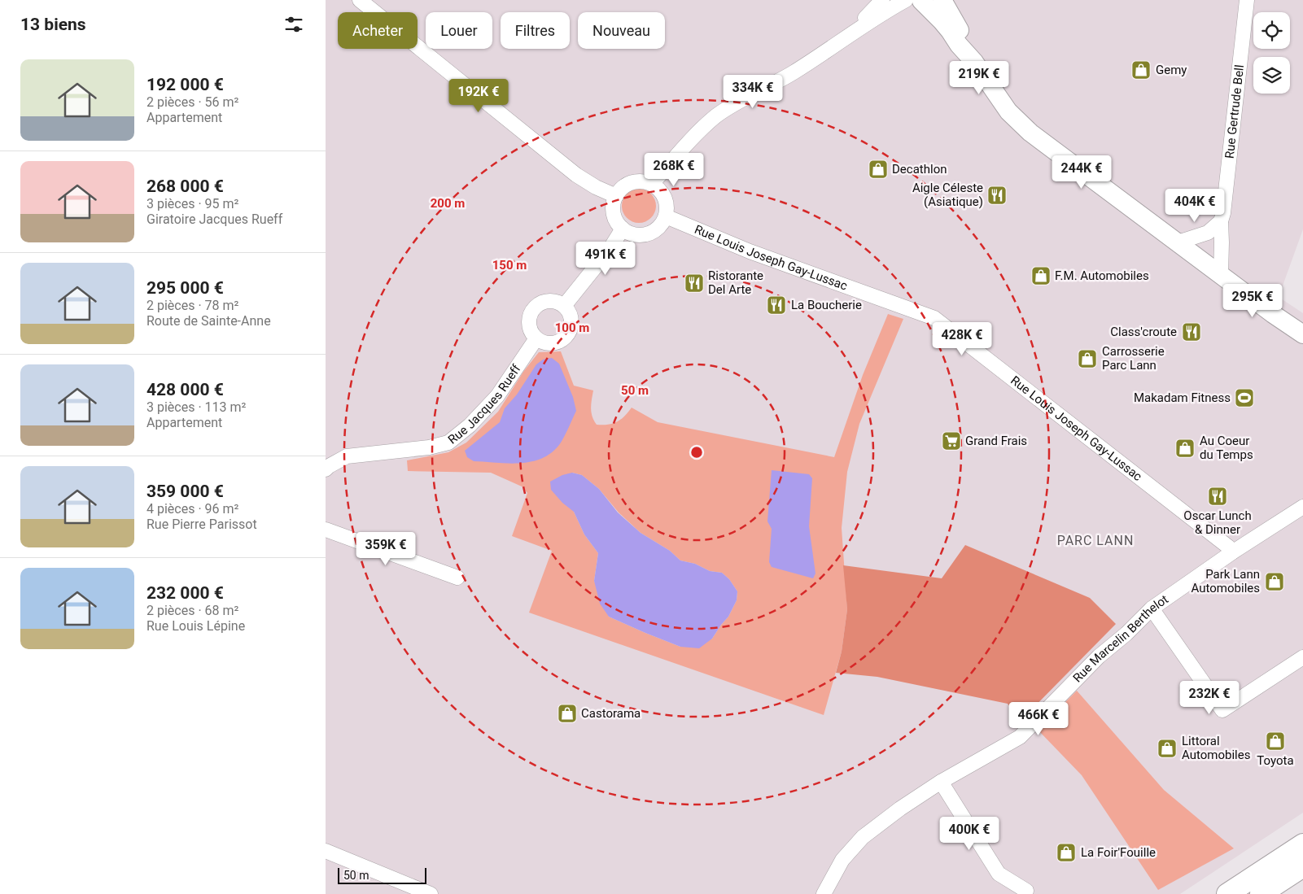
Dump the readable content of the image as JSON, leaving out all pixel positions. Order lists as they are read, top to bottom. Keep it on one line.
{"streets":{"street":["Rue Gertrude Bell","Rue Louis Joseph Gay-Lussac","Rue Jacques Rueff","Rue Marcelin Berthelot"]},"crossings":[["Rue Louis Joseph Gay-Lussac","Rue Marcelin Berthelot"]],"districts":["PARC LANN"],"places":{"shop":["Gemy","Decathlon","F.M. Automobiles","Carrosserie Parc Lann","Au Coeur du Temps","Park Lann Automobiles","Castorama","Toyota","Littoral Automobiles","La Foir'Fouille"],"restaurant":["Aigle Céleste (Asiatique)","Ristorante Del Arte","La Boucherie","Class'croute","Oscar Lunch & Dinner"],"sports":["Makadam Fitness"],"supermarket":["Grand Frais"]},"scale_bar":"50 m","page":{"heading":"13 biens","chip":["Acheter","Louer","Filtres","Nouveau"],"list":[{"name":"192 000 €","note":"2 pièces · 56 m² · Appartement"},{"name":"268 000 €","note":"3 pièces · 95 m² · Giratoire Jacques Rueff"},{"name":"295 000 €","note":"2 pièces · 78 m² · Route de Sainte-Anne"},{"name":"428 000 €","note":"3 pièces · 113 m² · Appartement"},{"name":"359 000 €","note":"4 pièces · 96 m² · Rue Pierre Parissot"},{"name":"232 000 €","note":"2 pièces · 68 m² · Rue Louis Lépine"}],"price":["219K €","334K €","192K €","268K €","244K €","404K €","491K €","295K €","428K €","359K €","232K €","466K €","400K €"],"scale":"50 m"},"rings":["200 m","150 m","100 m","50 m"]}
